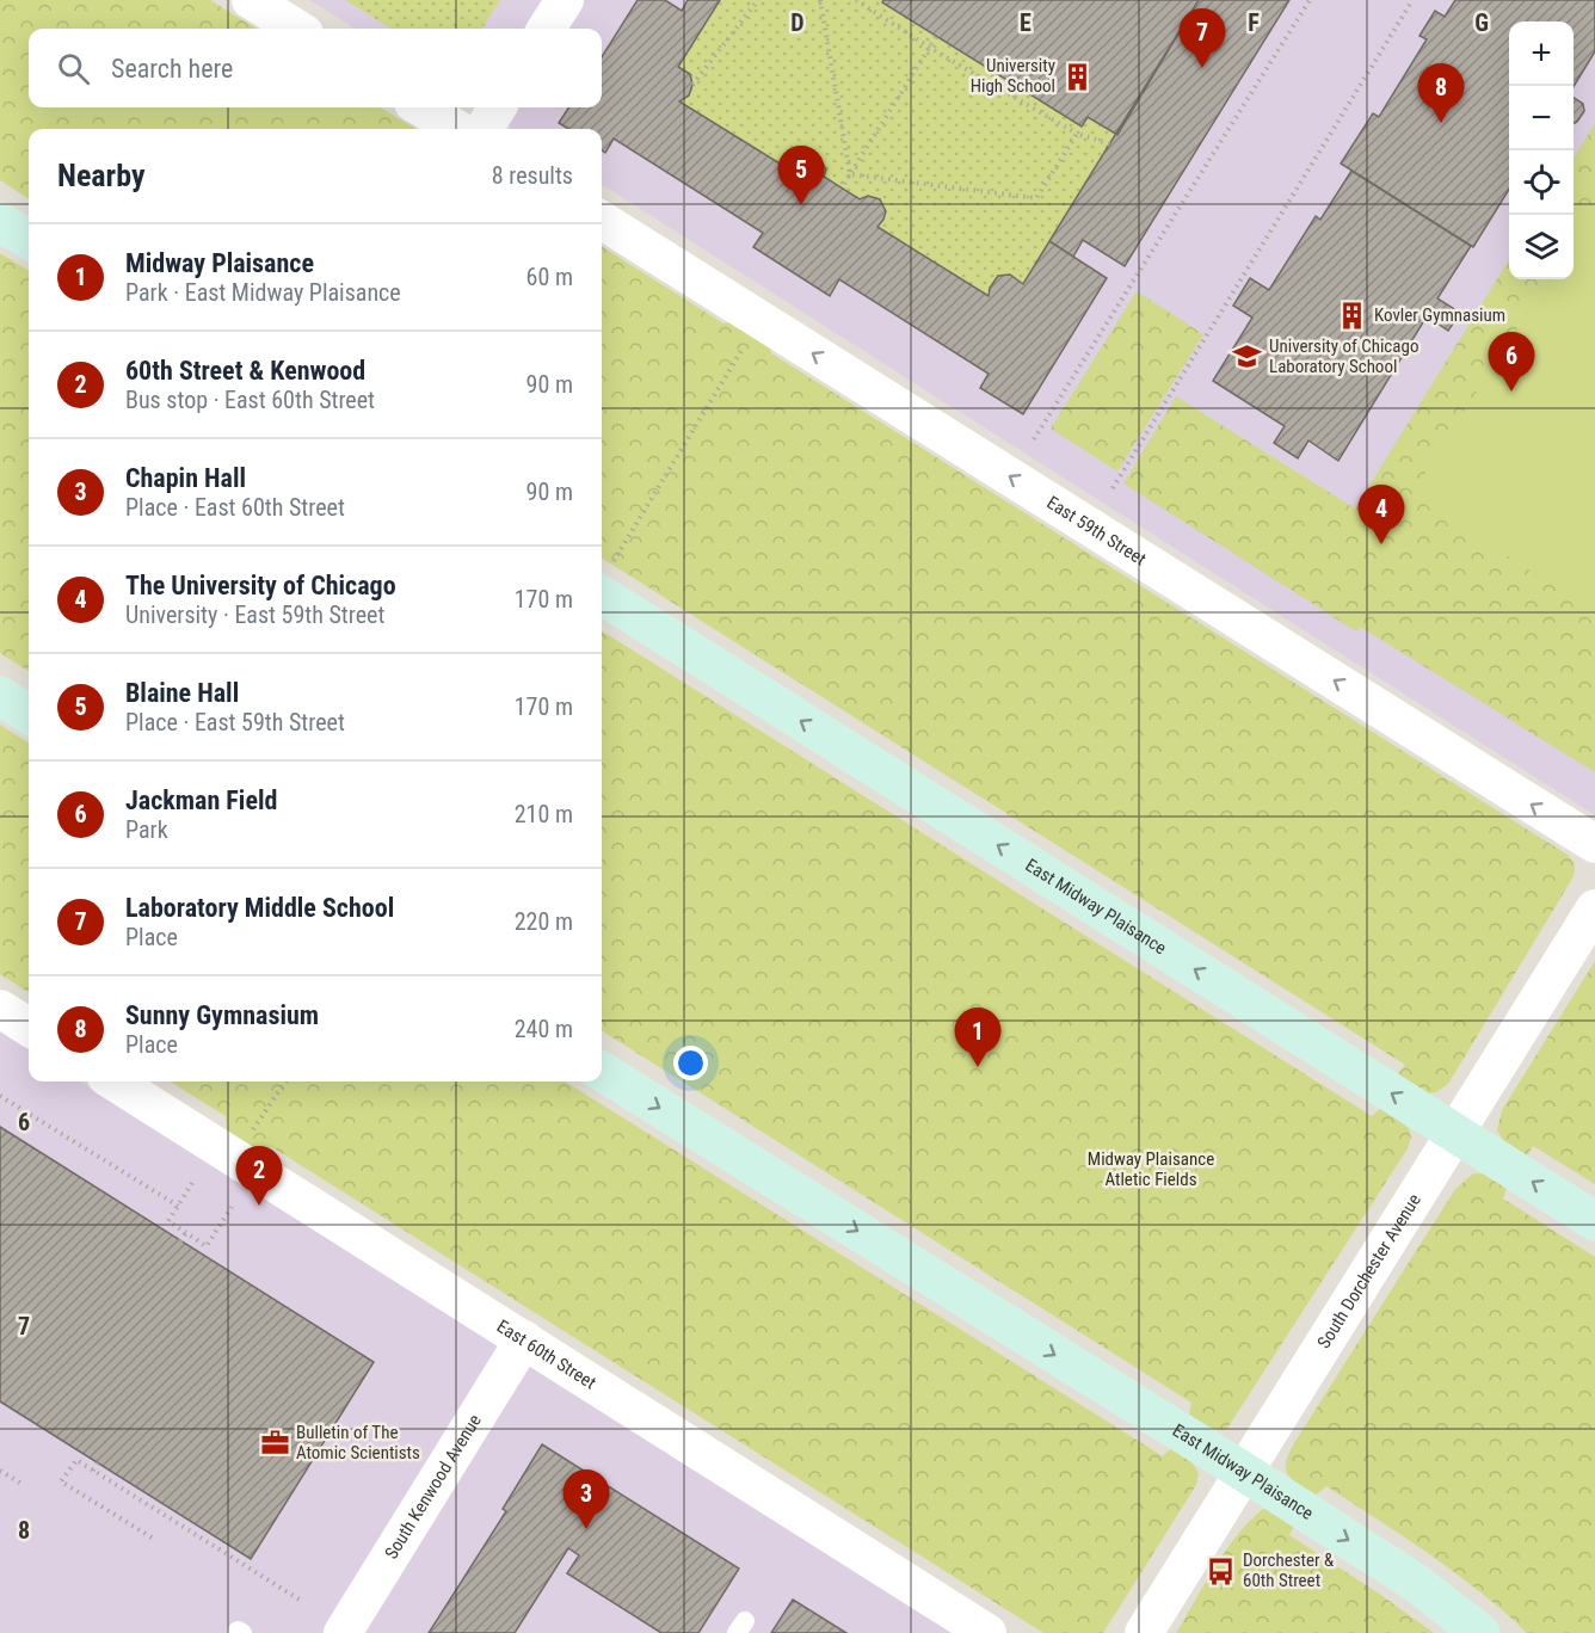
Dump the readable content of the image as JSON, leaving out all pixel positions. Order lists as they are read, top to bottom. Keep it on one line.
{"streets":{"street":["East 59th Street","East Midway Plaisance","South Dorchester Avenue","East 60th Street","South Kenwood Avenue"]},"crossings":[["East Midway Plaisance","South Dorchester Avenue"],["East 60th Street","South Kenwood Avenue"]],"one_way":["East 59th Street"],"parks":["Midway Plaisance Atletic Fields"],"places":{"building":["University High School","Kovler Gymnasium"],"school or university":["University of Chicago Laboratory School"],"office":["Bulletin of The Atomic Scientists"],"bus stop":["Dorchester & 60th Street"]},"page":{"pins":["7","8","5","6","4","1","2","3"],"map_buttons":["+","−"],"search":"Search here","heading":["Nearby","8 results"],"list":[{"mark":"1","name":"Midway Plaisance","note":"Park · East Midway Plaisance","value":"60 m"},{"mark":"2","name":"60th Street & Kenwood","note":"Bus stop · East 60th Street","value":"90 m"},{"mark":"3","name":"Chapin Hall","note":"Place · East 60th Street","value":"90 m"},{"mark":"4","name":"The University of Chicago","note":"University · East 59th Street","value":"170 m"},{"mark":"5","name":"Blaine Hall","note":"Place · East 59th Street","value":"170 m"},{"mark":"6","name":"Jackman Field","note":"Park","value":"210 m"},{"mark":"7","name":"Laboratory Middle School","note":"Place","value":"220 m"},{"mark":"8","name":"Sunny Gymnasium","note":"Place","value":"240 m"}]},"grid":{"columns":["D","E","F","G"],"rows":["6","7","8"]}}
